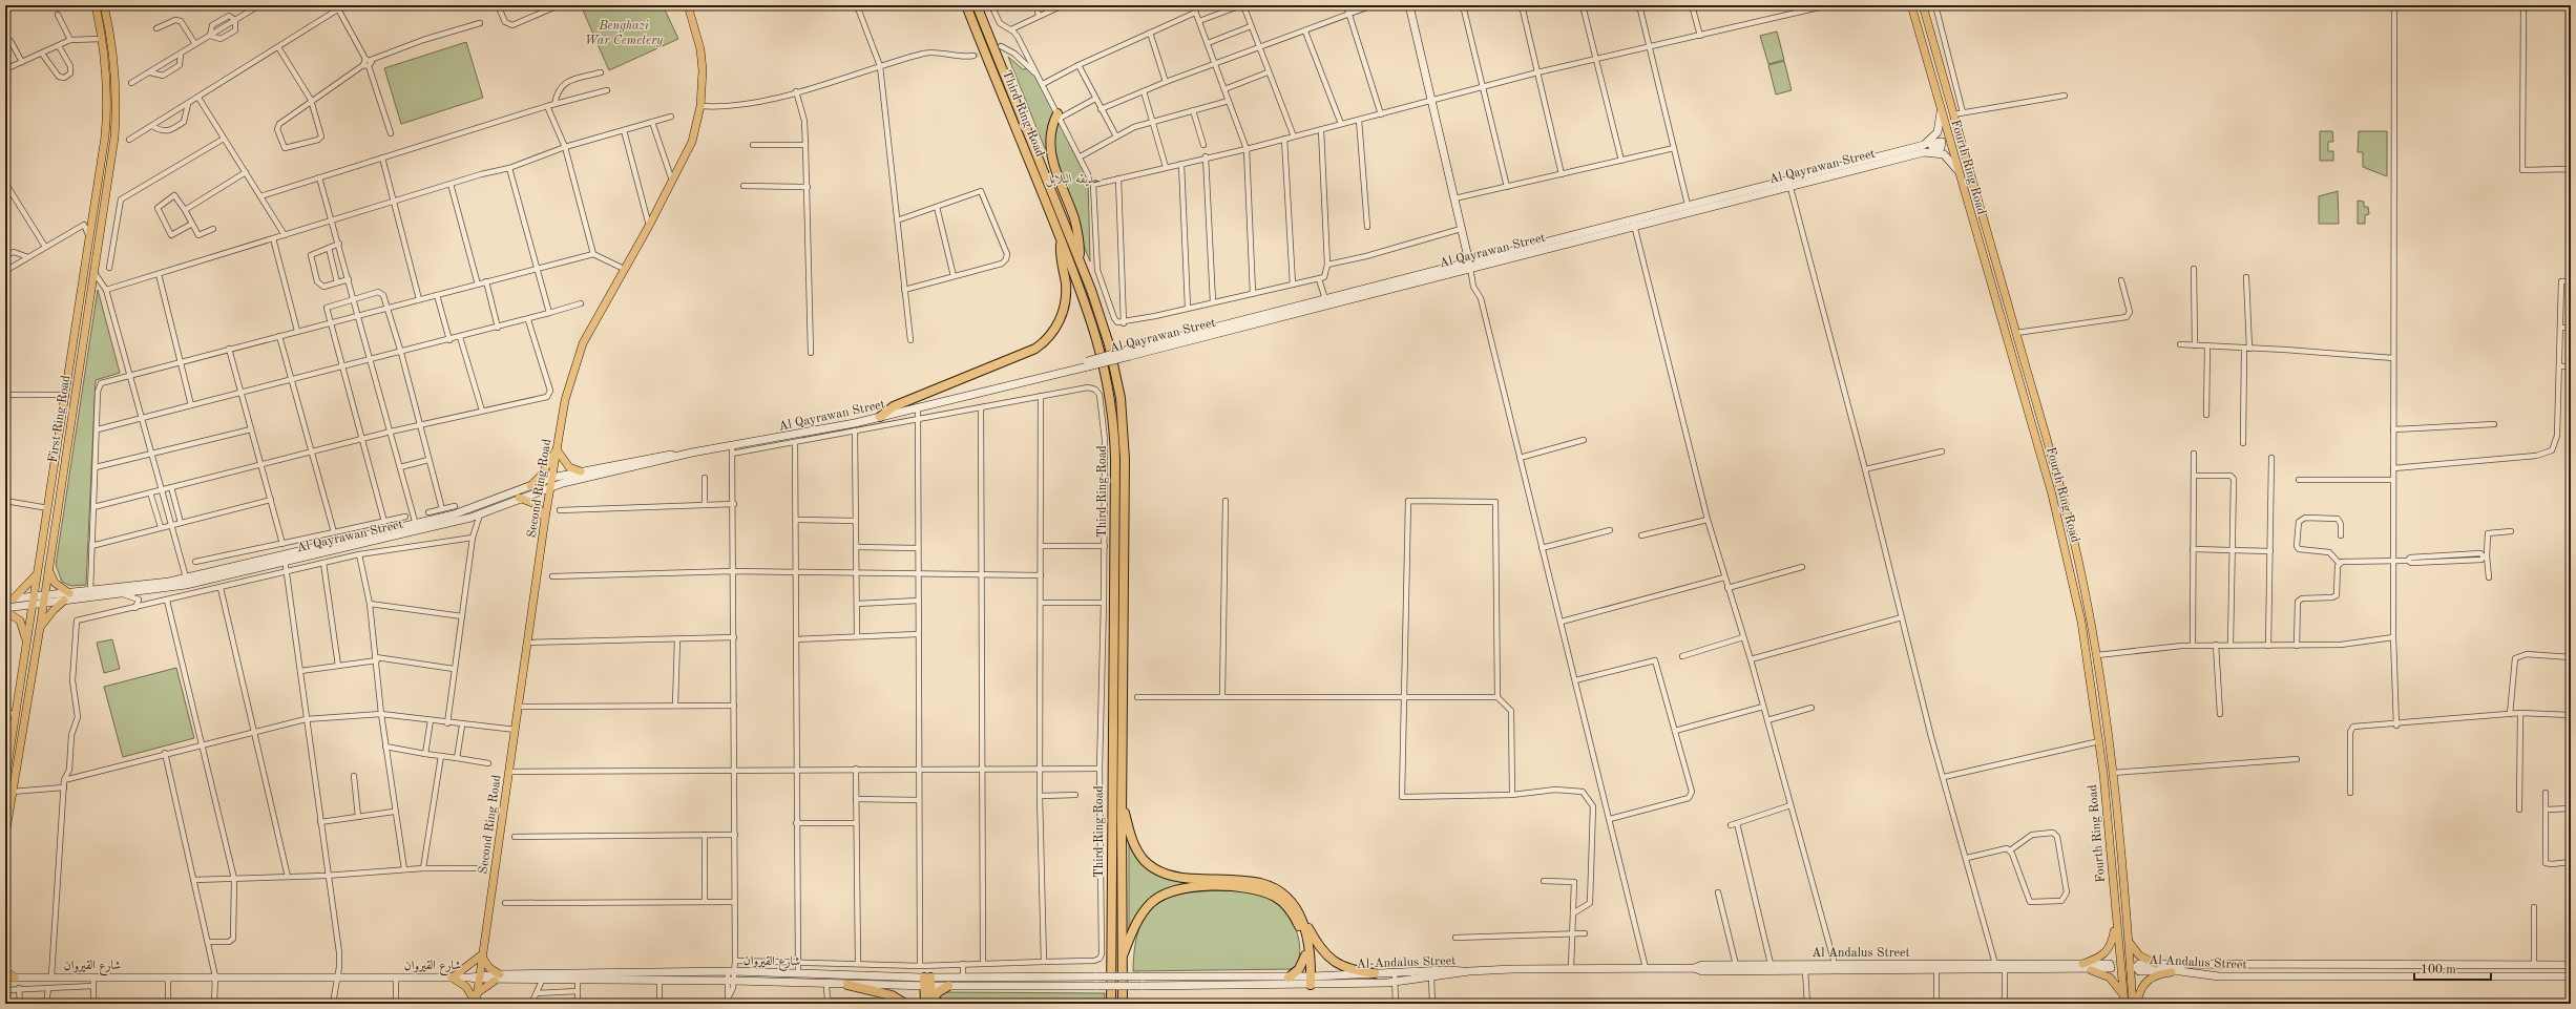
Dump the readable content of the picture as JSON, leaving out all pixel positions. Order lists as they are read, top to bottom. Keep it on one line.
{"streets":{"highway":["Third Ring Road"],"main road":["Al Qayrawan Street","Fourth Ring Road","First Ring Road","Second Ring Road","Al Andalus Street","شارع القيروان","Al-Andalus Street"]},"crossings":[["Al Qayrawan Street","Fourth Ring Road"],["Al Qayrawan Street","First Ring Road"],["Al Qayrawan Street","Second Ring Road"],["Second Ring Road","شارع القيروان"],["Al Andalus Street","Al-Andalus Street"],["شارع القيروان","Al-Andalus Street"]],"parks":["Benghazi War Cemetery","حديقه البلابل"],"scale_bar":"100 m"}
